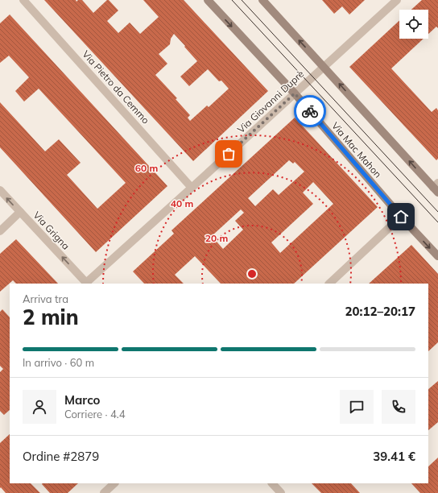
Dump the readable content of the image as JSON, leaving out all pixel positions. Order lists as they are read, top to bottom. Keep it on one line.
{"streets":{"main road":["Via Mac Mahon"],"street":["Via Pietro da Cemmo","Via Giovanni Duprè","Via Grigna"]},"crossings":[["Via Pietro da Cemmo","Via Giovanni Duprè"],["Via Giovanni Duprè","Via Mac Mahon"],["Via Giovanni Duprè","Via Grigna"]],"one_way":["Via Grigna"],"page":{"heading":["2 min","Arriva tra","20:12–20:17"],"panel":["Marco","Corriere · 4.4","Ordine #2879","39.41 €"],"bar":"In arrivo · 60 m"},"rings":["60 m","40 m","20 m"]}
